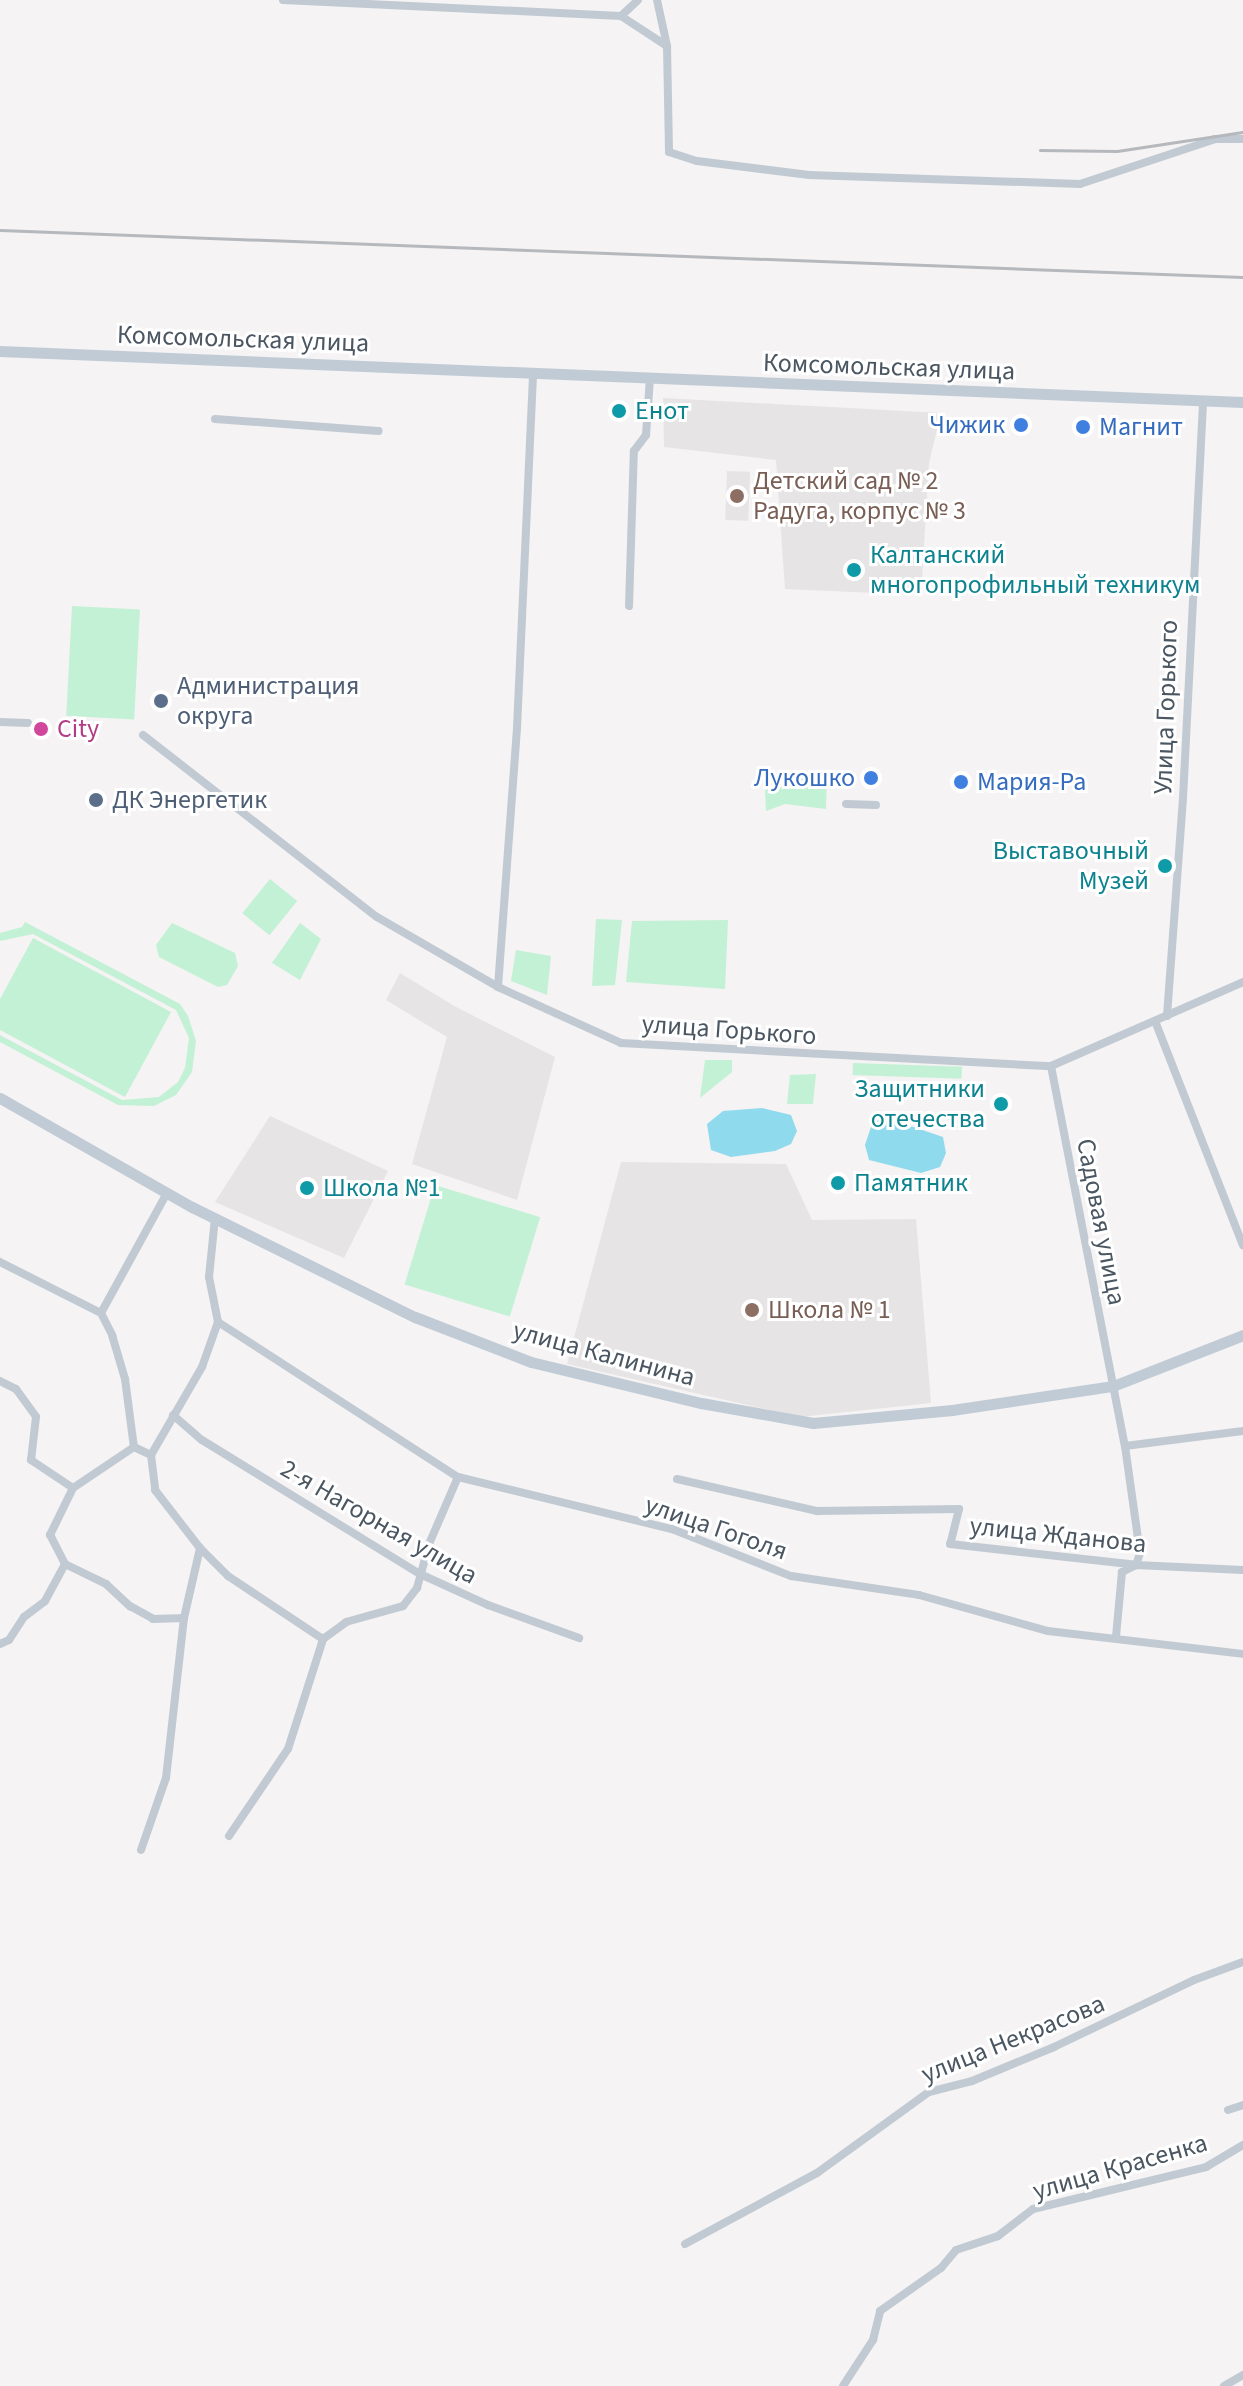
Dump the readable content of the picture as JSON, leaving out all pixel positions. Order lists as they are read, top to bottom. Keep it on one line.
{"streets":{"street":["Комсомольская улица","Улица Горького","улица Горького","Садовая улица","улица Калинина","2-я Нагорная улица","улица Гоголя","улица Жданова","улица Некрасова","улица Красенка"]},"crossings":[["Комсомольская улица","Улица Горького"],["Улица Горького","улица Горького"],["улица Горького","Садовая улица"],["Садовая улица","улица Калинина"],["Садовая улица","улица Жданова"]],"places":["Енот","Чижик","Магнит","Детский сад № 2 Радуга, корпус № 3","Калтанский многопрофильный техникум","Администрация округа","City","Лукошко","Мария-Ра","ДК Энергетик","Выставочный Музей","Защитники отечества","Памятник","Школа №1","Школа № 1"]}
